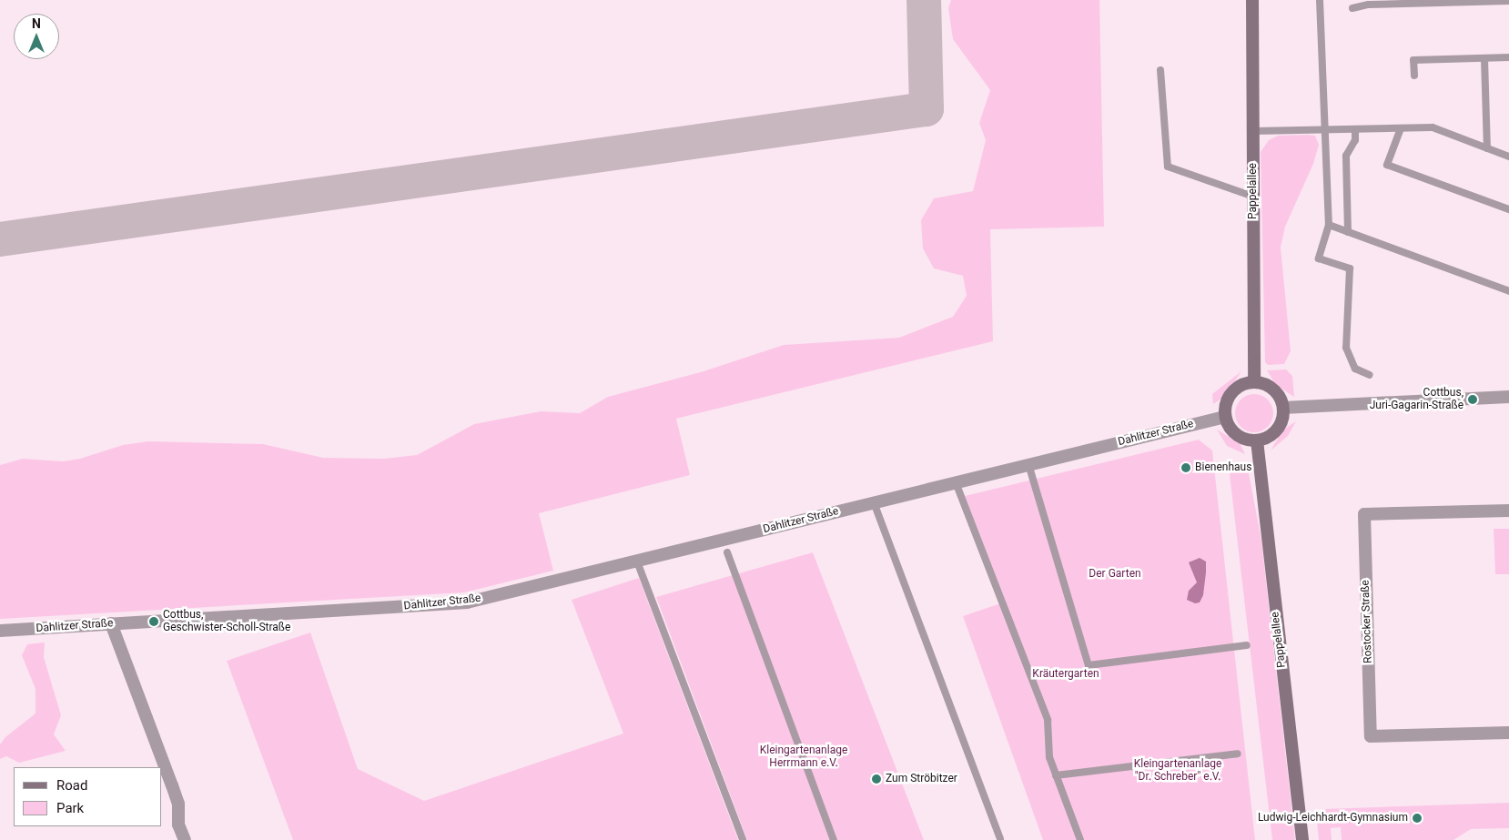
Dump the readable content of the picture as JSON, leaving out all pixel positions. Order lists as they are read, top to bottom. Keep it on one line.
{"streets":{"main road":["Pappelallee"],"street":["Dahlitzer Straße","Rostocker Straße"]},"crossings":[["Pappelallee","Dahlitzer Straße"]],"parks":["Der Garten","Kräutergarten","Kleingartenanlage Herrmann e.V.","Kleingartenanlage \"Dr. Schreber\" e.V."],"places":["Cottbus, Juri-Gagarin-Straße","Bienenhaus","Cottbus, Geschwister-Scholl-Straße","Zum Ströbitzer","Ludwig-Leichhardt-Gymnasium"],"legend":["Road","Park"],"north":"top"}
